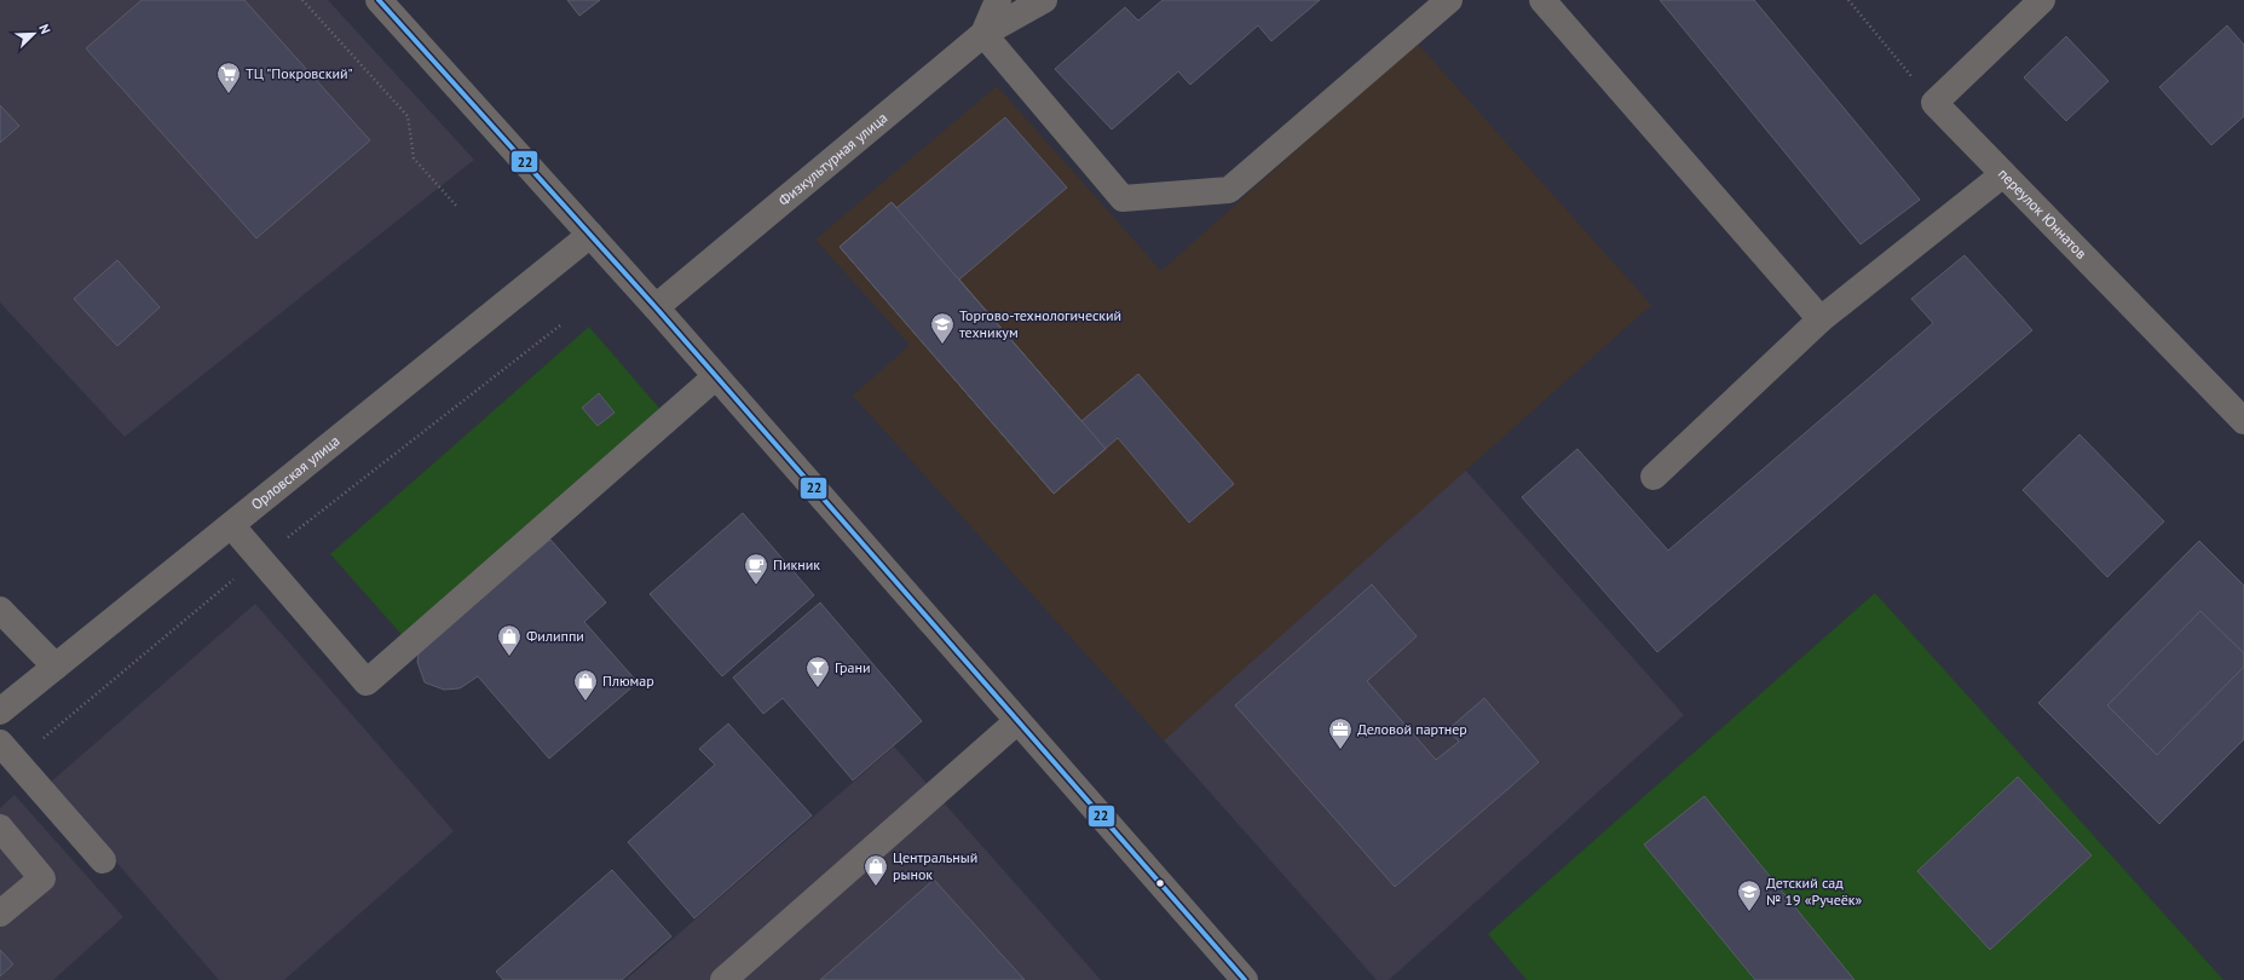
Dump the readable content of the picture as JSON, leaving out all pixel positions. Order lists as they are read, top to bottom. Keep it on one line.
{"streets":{"street":["Физкультурная улица","переулок Юннатов","Орловская улица"]},"places":{"supermarket":["ТЦ \"Покровский\""],"school or university":["Торгово-технологический техникум","Детский сад № 19 «Ручеёк»"],"cafe":["Пикник"],"shop":["Филиппи","Плюмар","Центральный рынок"],"bar":["Грани"],"office":["Деловой партнер"]},"lines":["transit line 22"],"north":"top right"}
